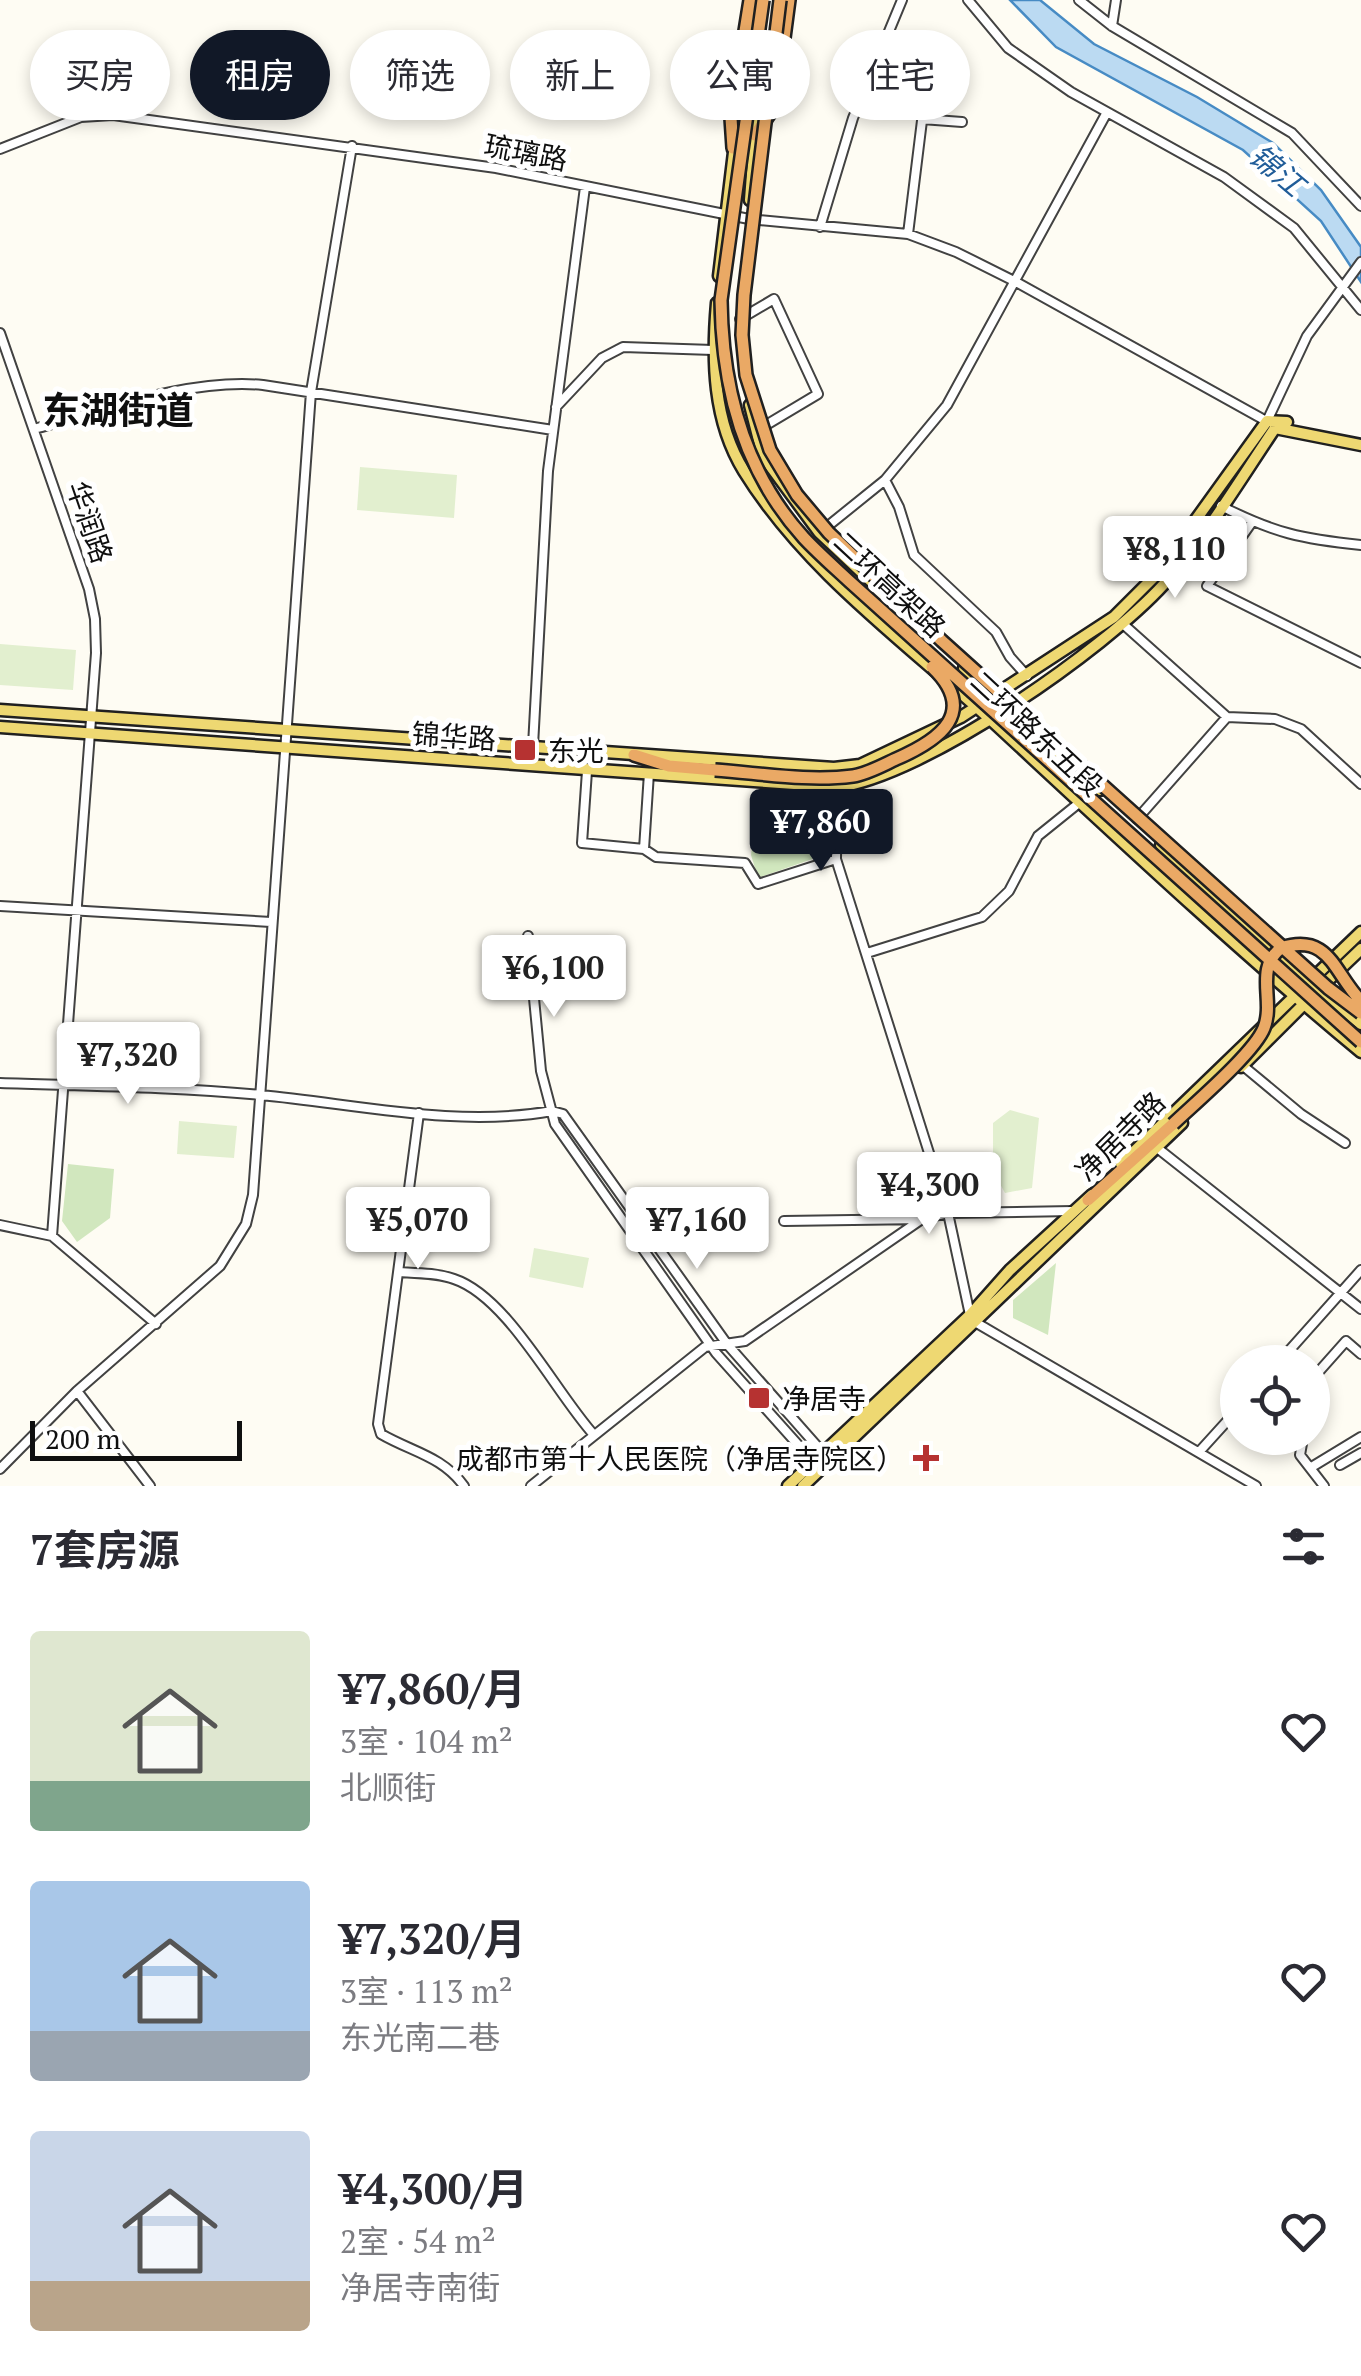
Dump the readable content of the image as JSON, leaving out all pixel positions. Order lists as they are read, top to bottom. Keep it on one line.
{"streets":{"highway":["二环高架路"],"main road":["二环路东五段","锦华路","净居寺路"],"street":["琉璃路","华润路"]},"crossings":[["琉璃路","二环路东五段"],["琉璃路","锦华路"],["华润路","锦华路"],["二环高架路","二环路东五段"],["二环路东五段","锦华路"],["二环路东五段","净居寺路"]],"districts":["东湖街道"],"water":["锦江"],"places":{"transit":["东光","净居寺"],"health":["成都市第十人民医院（净居寺院区）"]},"scale_bar":"200 m","page":{"chip":["买房","租房","筛选","新上","公寓","住宅"],"price":["¥8,110","¥7,860","¥6,100","¥7,320","¥4,300","¥5,070","¥7,160"],"scale":"200 m","heading":"7套房源","list":[{"name":"¥7,860/月","note":"3室 · 104 m² · 北顺街"},{"name":"¥7,320/月","note":"3室 · 113 m² · 东光南二巷"},{"name":"¥4,300/月","note":"2室 · 54 m² · 净居寺南街"}]}}
